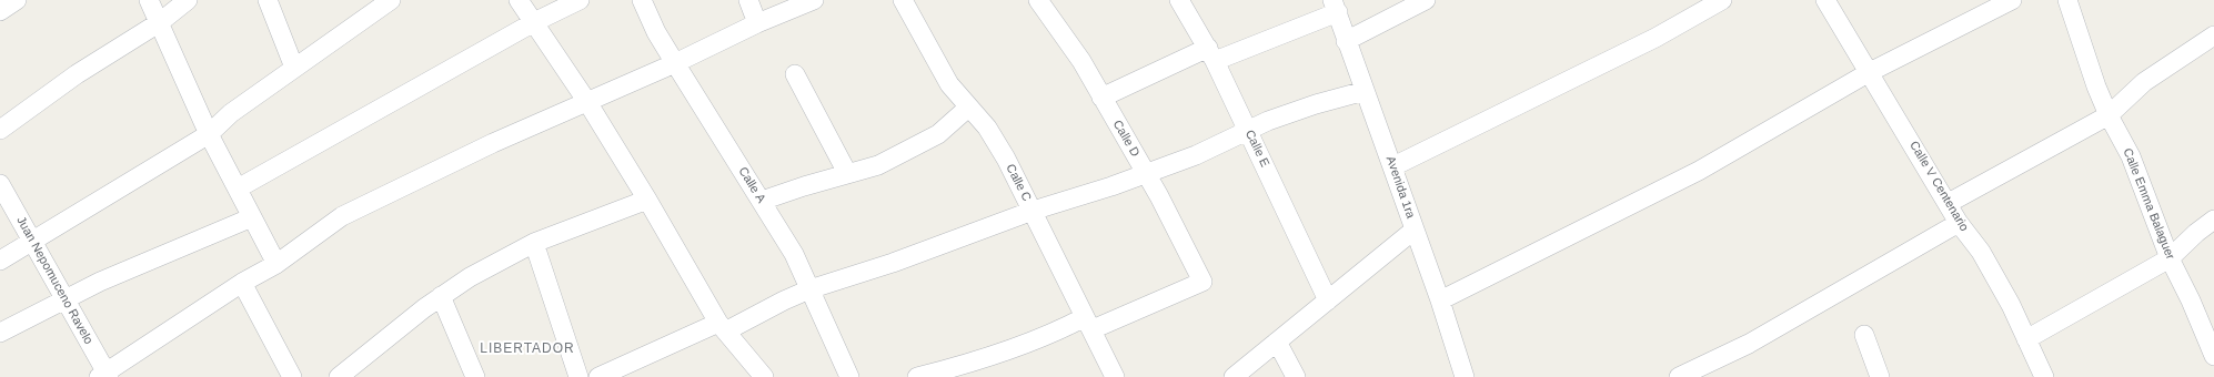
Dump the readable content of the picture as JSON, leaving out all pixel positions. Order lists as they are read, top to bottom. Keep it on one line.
{"streets":{"street":["Calle D","Calle E","Calle C","Calle A","Calle V Centenario","Avenida 1ra","Calle Emma Balaguer","Juan Nepomuceno Ravelo"]},"crossings":[["Calle D","Calle C"]],"districts":["LIBERTADOR"]}
